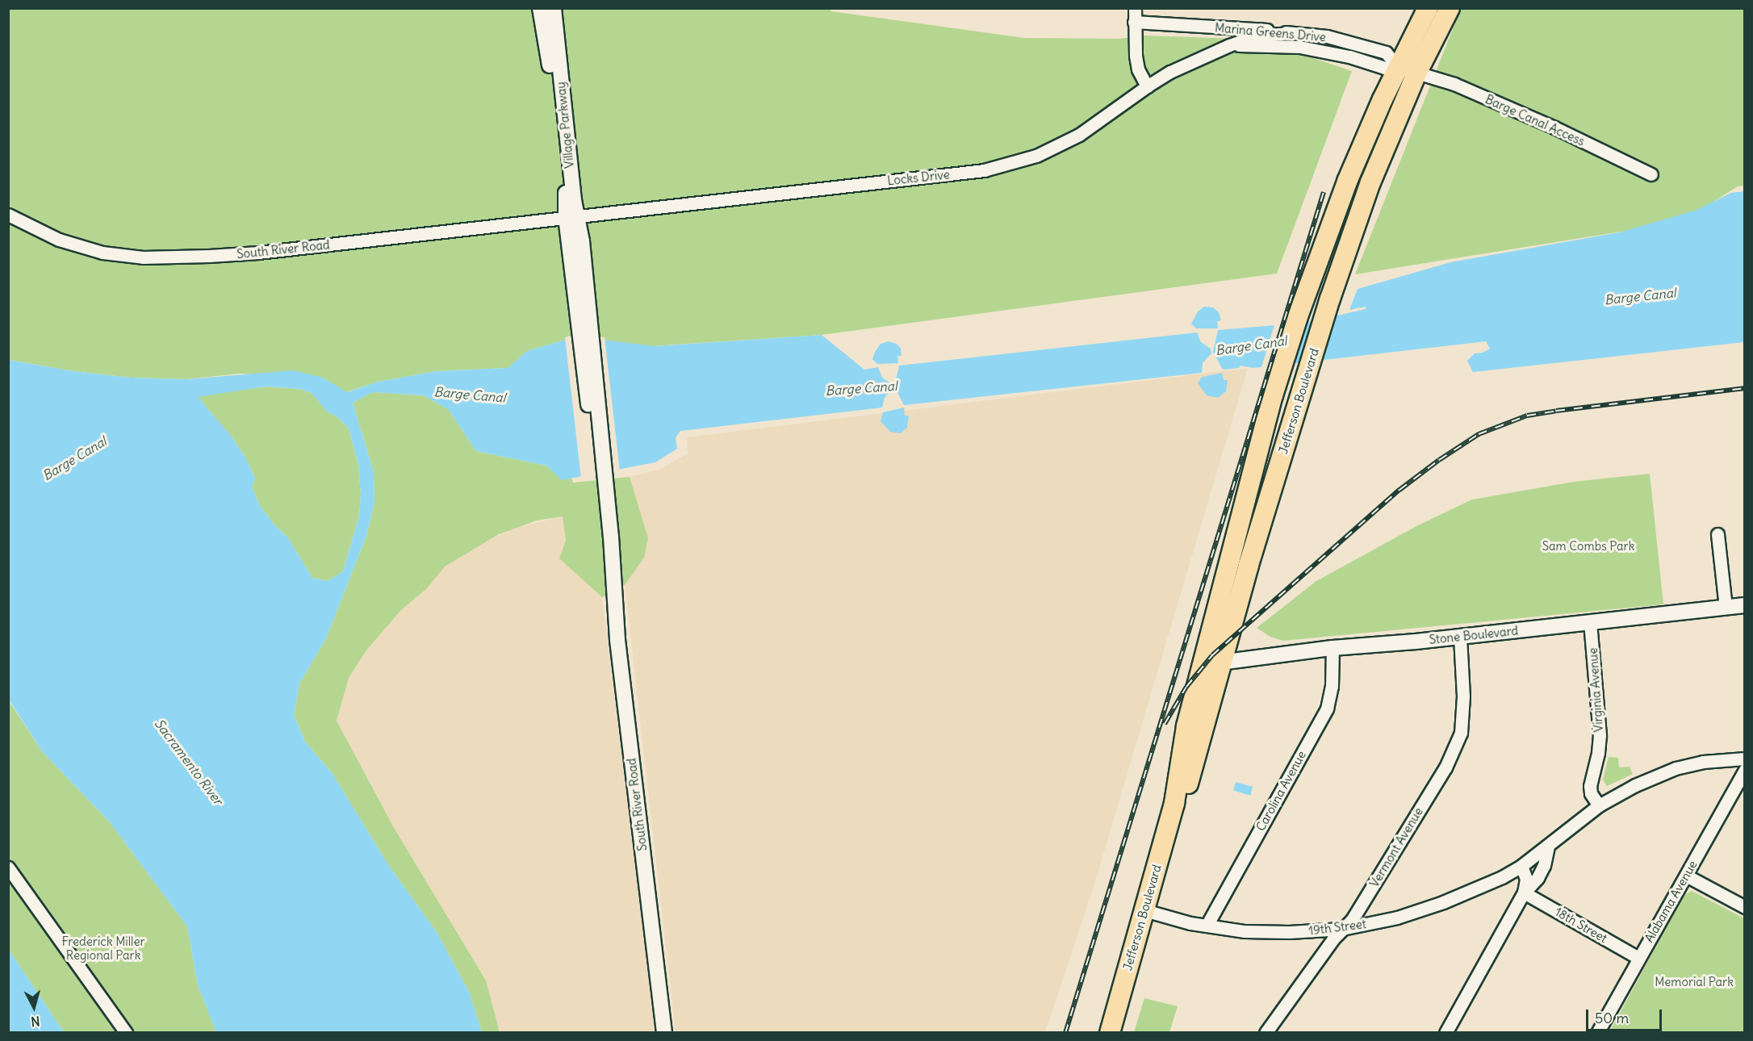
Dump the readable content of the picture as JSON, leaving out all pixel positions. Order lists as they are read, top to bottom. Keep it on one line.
{"streets":{"main road":["Jefferson Boulevard"],"street":["Marina Greens Drive","Barge Canal Access","Village Parkway","Locks Drive","South River Road","Stone Boulevard","Virginia Avenue","Carolina Avenue","Vermont Avenue","Alabama Avenue","18th Street","19th Street"]},"crossings":[["Marina Greens Drive","Locks Drive"],["Marina Greens Drive","Jefferson Boulevard"],["Barge Canal Access","Locks Drive"],["Barge Canal Access","Jefferson Boulevard"],["Village Parkway","Locks Drive"],["Village Parkway","South River Road"],["Locks Drive","South River Road"],["Locks Drive","Jefferson Boulevard"],["Jefferson Boulevard","Stone Boulevard"],["Jefferson Boulevard","19th Street"],["Stone Boulevard","Virginia Avenue"],["Stone Boulevard","Carolina Avenue"],["Stone Boulevard","Vermont Avenue"],["Carolina Avenue","19th Street"],["Vermont Avenue","19th Street"],["Alabama Avenue","18th Street"]],"water":["Barge Canal","Sacramento River"],"parks":["Sam Combs Park","Frederick Miller Regional Park","Memorial Park"],"scale_bar":"50 m","north":"bottom"}
